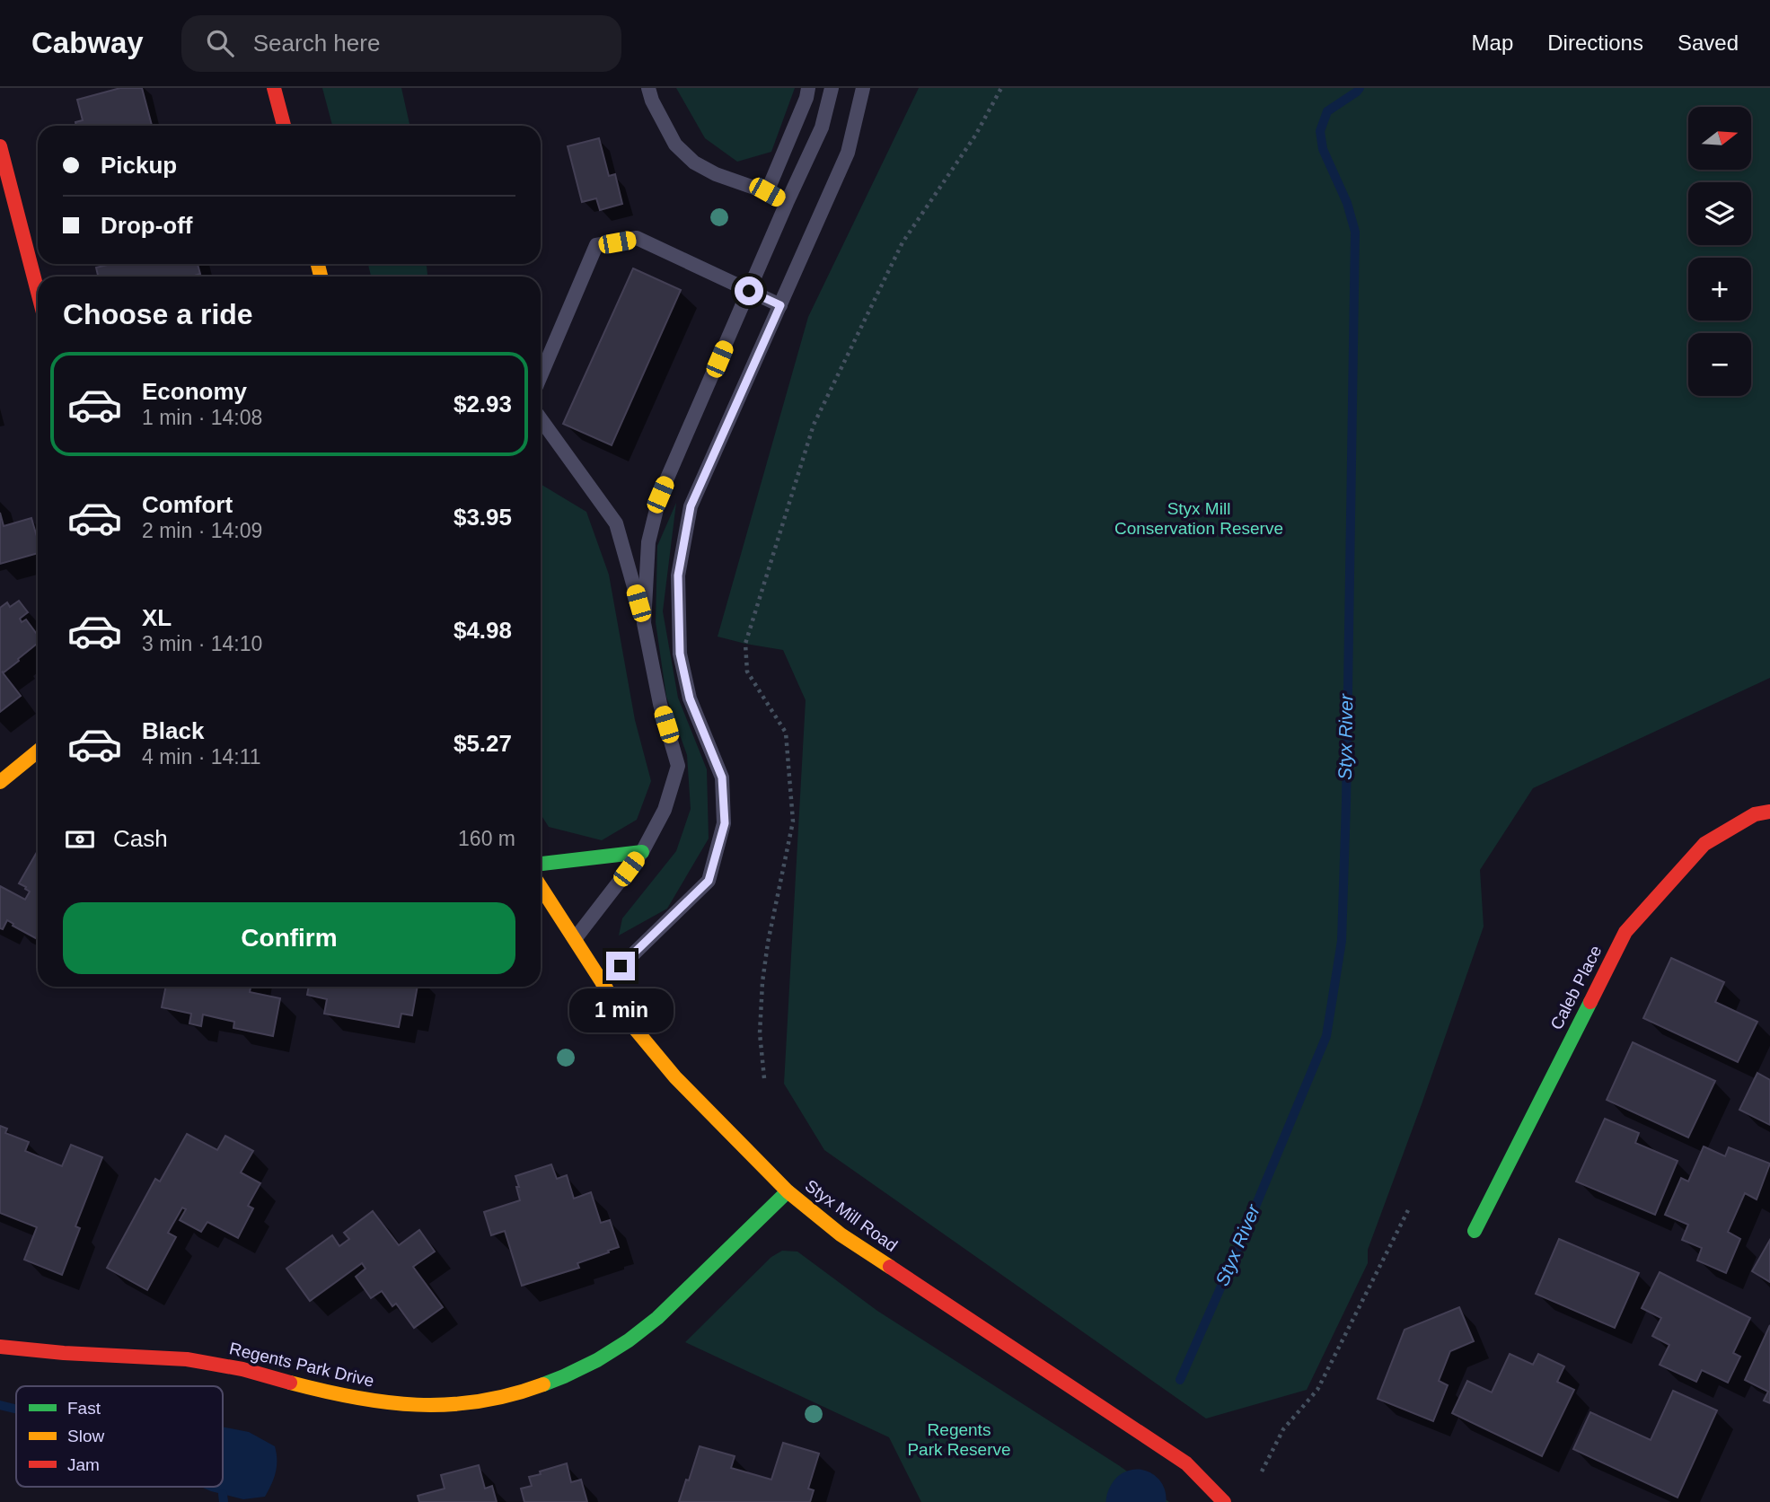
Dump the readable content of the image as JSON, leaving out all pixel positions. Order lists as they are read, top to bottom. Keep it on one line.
{"streets":{"street":["Caleb Place","Styx Mill Road","Regents Park Drive"]},"crossings":[["Styx Mill Road","Regents Park Drive"]],"water":["Styx River"],"parks":["Styx Mill Conservation Reserve","Regents Park Reserve"],"legend":["Fast","Slow","Jam"],"north":"right","page":{"header":"Cabway","search":"Search here","nav":["Map","Directions","Saved"],"map_buttons":["+","−"],"banner":["Pickup","Drop-off"],"heading":"Choose a ride","list":[{"name":"Economy","note":"1 min · 14:08","value":"$2.93"},{"name":"Comfort","note":"2 min · 14:09","value":"$3.95"},{"name":"XL","note":"3 min · 14:10","value":"$4.98"},{"name":"Black","note":"4 min · 14:11","value":"$5.27"}],"pay":["Cash","160 m"],"buttons":"Confirm","bubble":"1 min"}}
